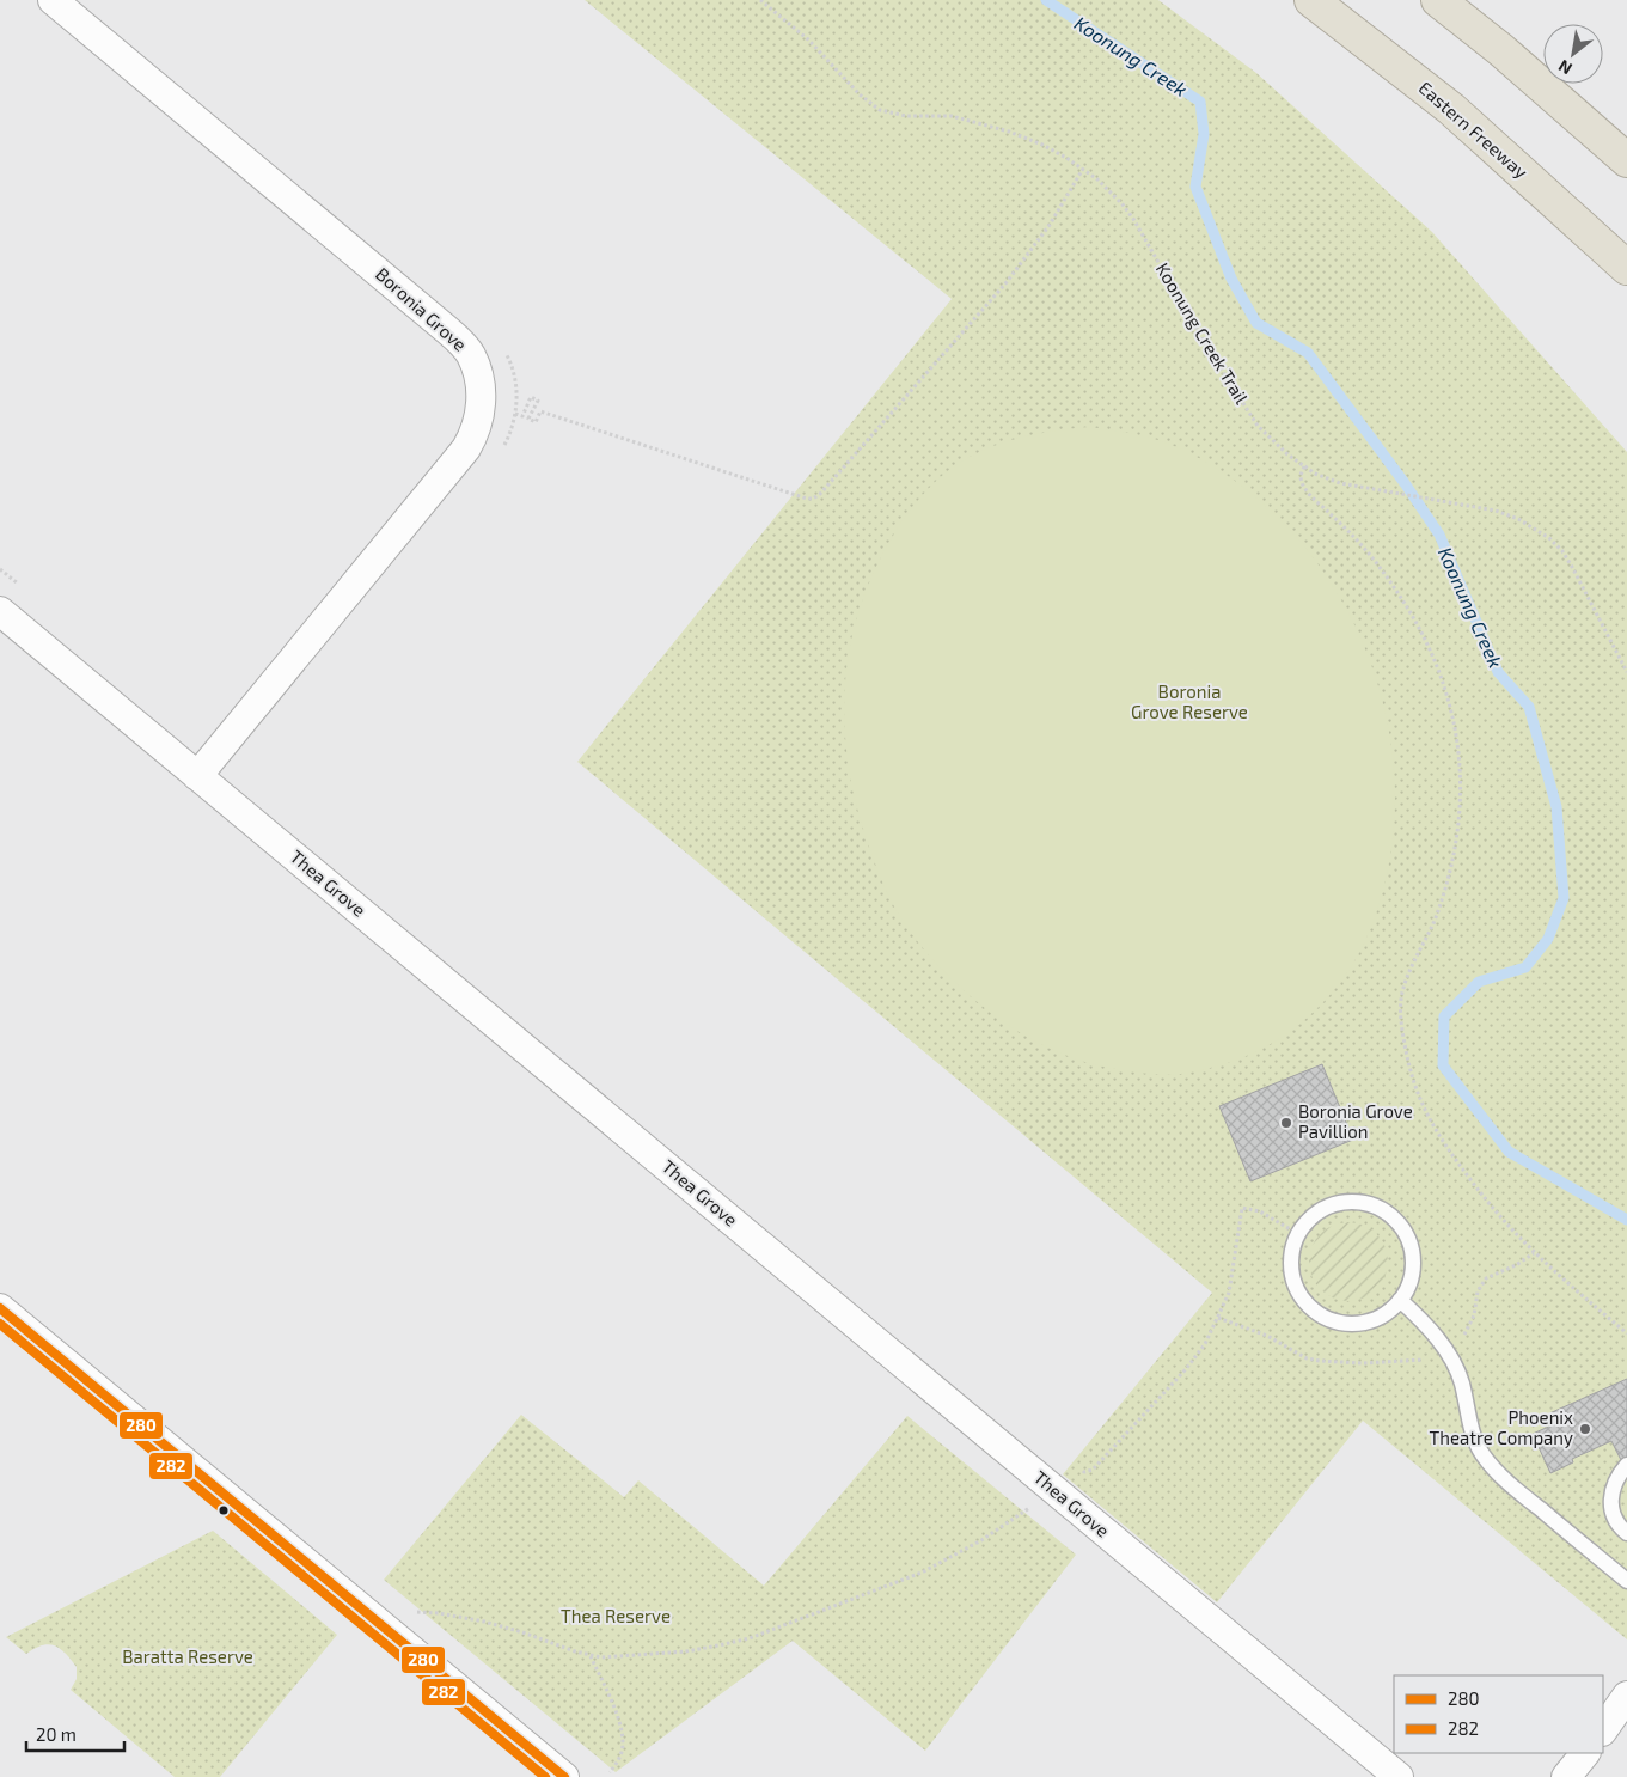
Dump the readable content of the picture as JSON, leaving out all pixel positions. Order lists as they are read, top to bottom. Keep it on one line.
{"streets":{"highway":["Eastern Freeway"],"street":["Boronia Grove","Thea Grove"],"path":["Koonung Creek Trail"]},"crossings":[["Boronia Grove","Thea Grove"]],"water":["Koonung Creek"],"parks":["Boronia Grove Reserve","Thea Reserve","Baratta Reserve"],"places":["Boronia Grove Pavillion","Phoenix Theatre Company"],"lines":["transit line 280","transit line 282"],"legend":["280","282"],"scale_bar":"20 m","north":"bottom left"}
